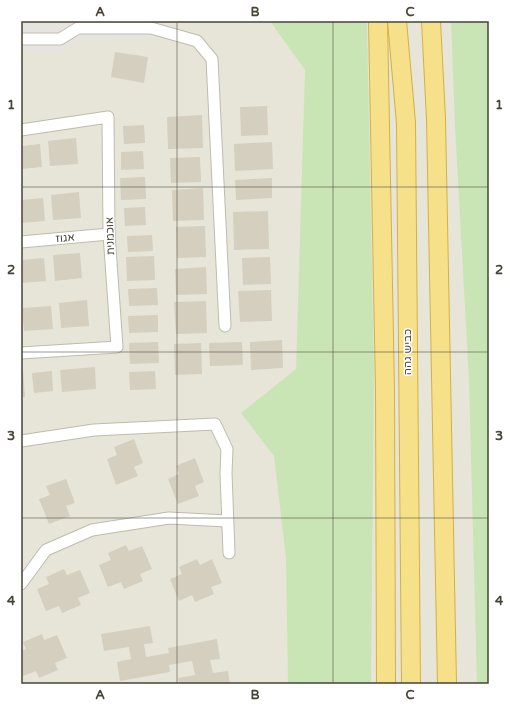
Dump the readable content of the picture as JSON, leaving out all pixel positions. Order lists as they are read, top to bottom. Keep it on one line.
{"streets":{"highway":["כביש גהה"],"street":["אוכמנית","אגוז"]},"crossings":[["אוכמנית","אגוז"]],"grid":{"columns":["A","B","C"],"rows":["1","2","3","4"]}}
